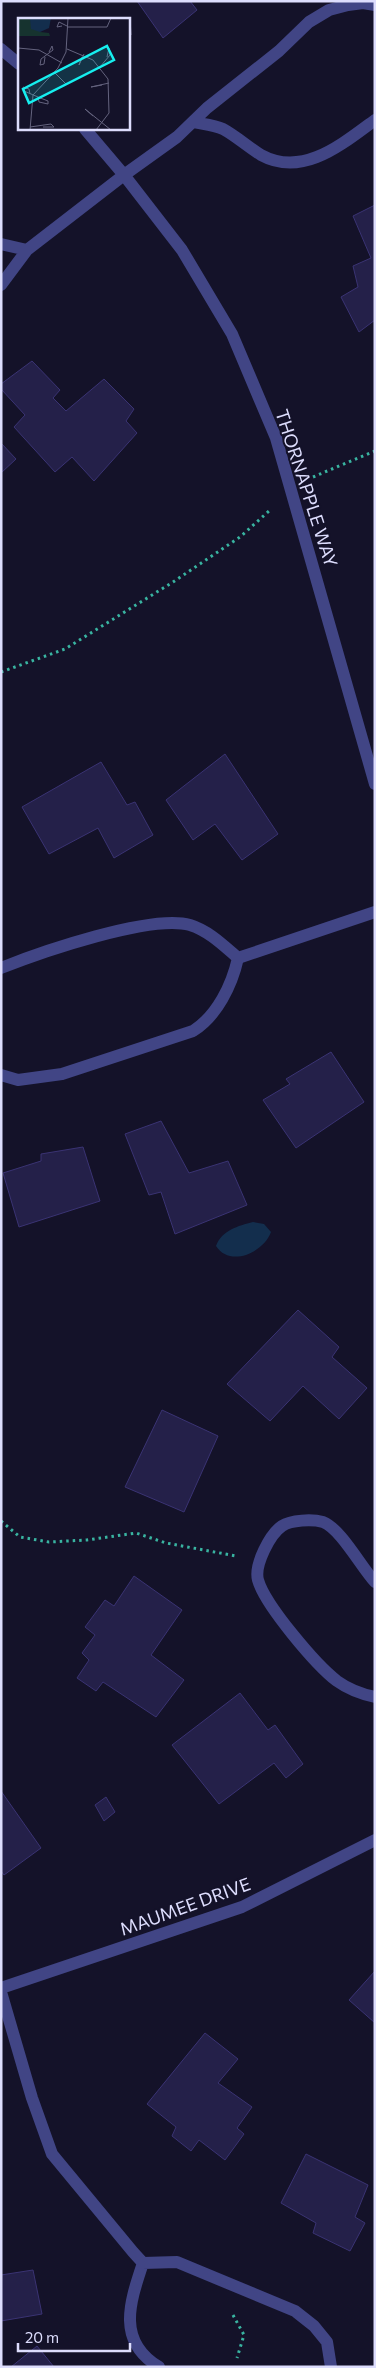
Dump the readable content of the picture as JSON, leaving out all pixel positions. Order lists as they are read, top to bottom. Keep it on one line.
{"streets":{"street":["THORNAPPLE WAY","MAUMEE DRIVE"]},"scale_bar":"20 m"}
